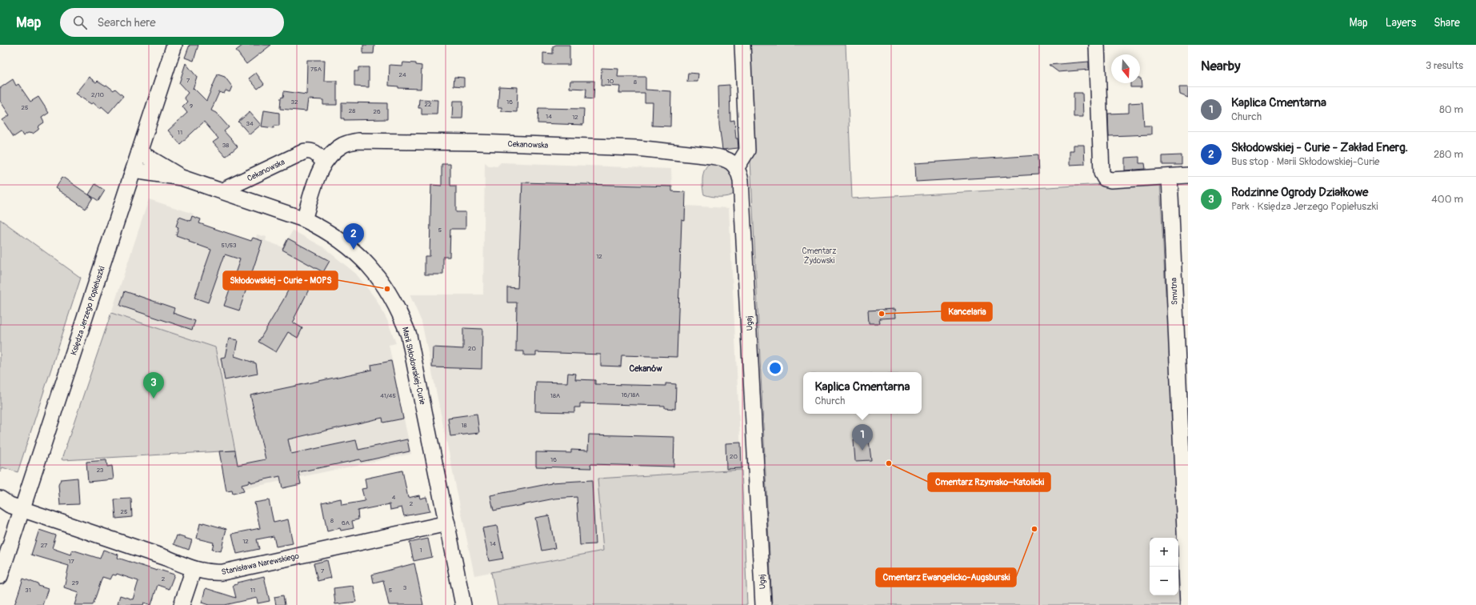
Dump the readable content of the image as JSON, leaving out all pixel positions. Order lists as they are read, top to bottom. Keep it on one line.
{"streets":{"street":["Cekanowska","Smutna","Księdza Jerzego Popiełuszki","Ugaj","Marii Skłodowskiej-Curie","Stanisława Narewskiego"]},"crossings":[["Cekanowska","Ugaj"],["Cekanowska","Marii Skłodowskiej-Curie"],["Księdza Jerzego Popiełuszki","Marii Skłodowskiej-Curie"],["Księdza Jerzego Popiełuszki","Stanisława Narewskiego"],["Marii Skłodowskiej-Curie","Stanisława Narewskiego"]],"districts":["Cekanów"],"parks":["Cmentarz Żydowski"],"places":["Skłodowskiej - Curie - MOPS","Kancelaria","Cmentarz Rzymsko–Katolicki","Cmentarz Ewangelicko-Augsburski"],"house_numbers":["75A","24","7","10","8","2/10","32","16","22","9","25","28","26","14","12","34","11","38","5","51/53","12","20","16/18A","41/45","18A","18","20","16","23","4","2","25","8","6A","12","14","27","1","17","7","2","29","3","31","11","5"],"north":"bottom","page":{"header":"Map","search":"Search here","nav":["Map","Layers","Share"],"heading":["Nearby","3 results"],"list":[{"mark":"1","name":"Kaplica Cmentarna","note":"Church","value":"80 m"},{"mark":"2","name":"Skłodowskiej - Curie - Zakład Energ.","note":"Bus stop · Marii Skłodowskiej-Curie","value":"280 m"},{"mark":"3","name":"Rodzinne Ogrody Działkowe","note":"Park · Księdza Jerzego Popiełuszki","value":"400 m"}],"pins":["2","3","1"],"popup":["Kaplica Cmentarna","Church"],"map_buttons":["+","−"]}}
